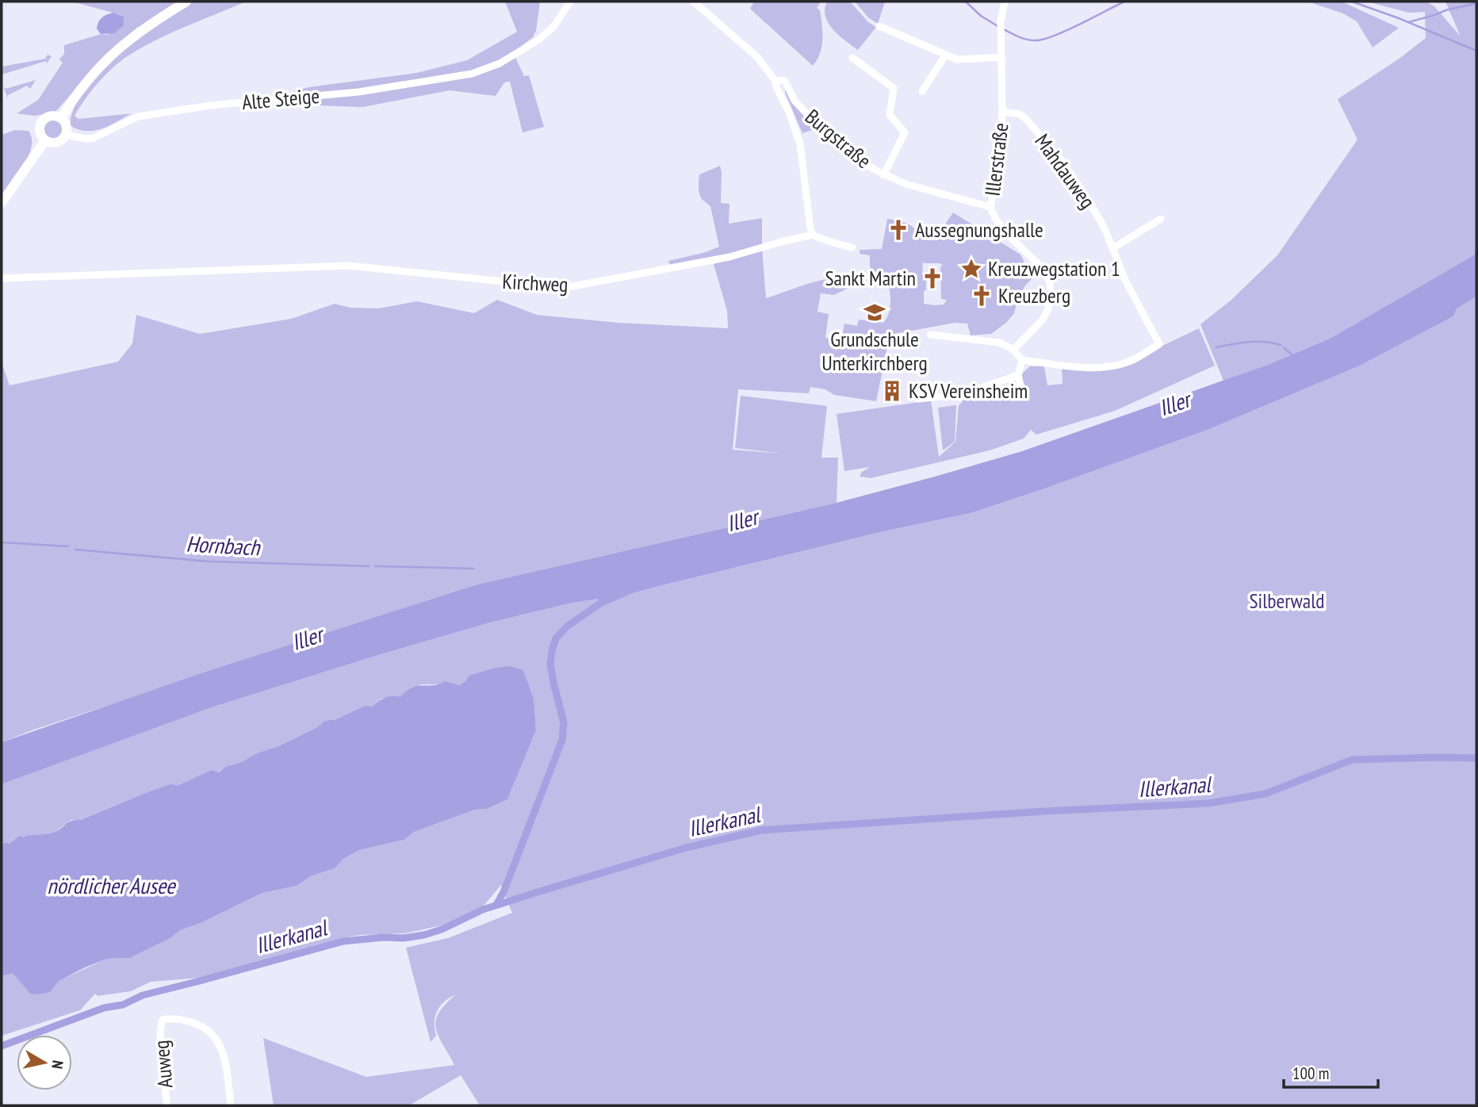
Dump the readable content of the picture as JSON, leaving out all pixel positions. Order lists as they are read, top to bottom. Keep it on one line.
{"streets":{"street":["Alte Steige","Burgstraße","Illerstraße","Mahdauweg","Kirchweg","Auweg"]},"crossings":[["Burgstraße","Illerstraße"],["Illerstraße","Mahdauweg"]],"water":["Iller","Hornbach","Illerkanal","nördlicher Ausee"],"parks":["Silberwald"],"places":{"church":["Aussegnungshalle","Sankt Martin","Kreuzberg"],"place":["Kreuzwegstation 1"],"school or university":["Grundschule Unterkirchberg"],"building":["KSV Vereinsheim"]},"scale_bar":"100 m","north":"right"}
